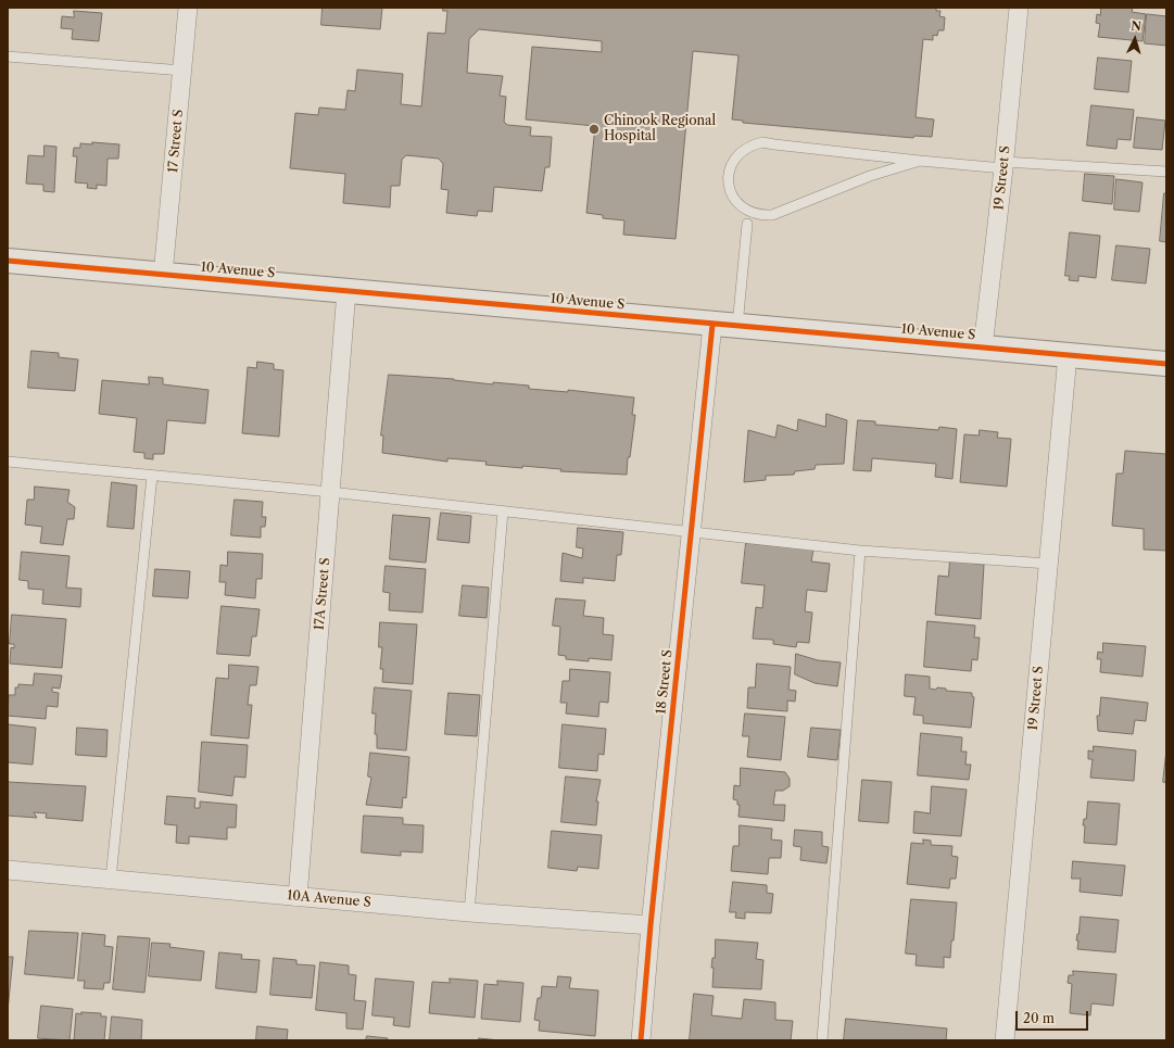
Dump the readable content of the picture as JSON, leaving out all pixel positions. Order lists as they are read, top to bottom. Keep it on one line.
{"streets":{"street":["17 Street S","19 Street S","10 Avenue S","17A Street S","18 Street S","10A Avenue S"]},"crossings":[["17 Street S","10 Avenue S"],["19 Street S","10 Avenue S"],["10 Avenue S","17A Street S"],["10 Avenue S","18 Street S"],["17A Street S","10A Avenue S"],["18 Street S","10A Avenue S"]],"places":["Chinook Regional Hospital"],"scale_bar":"20 m","north":"top"}
